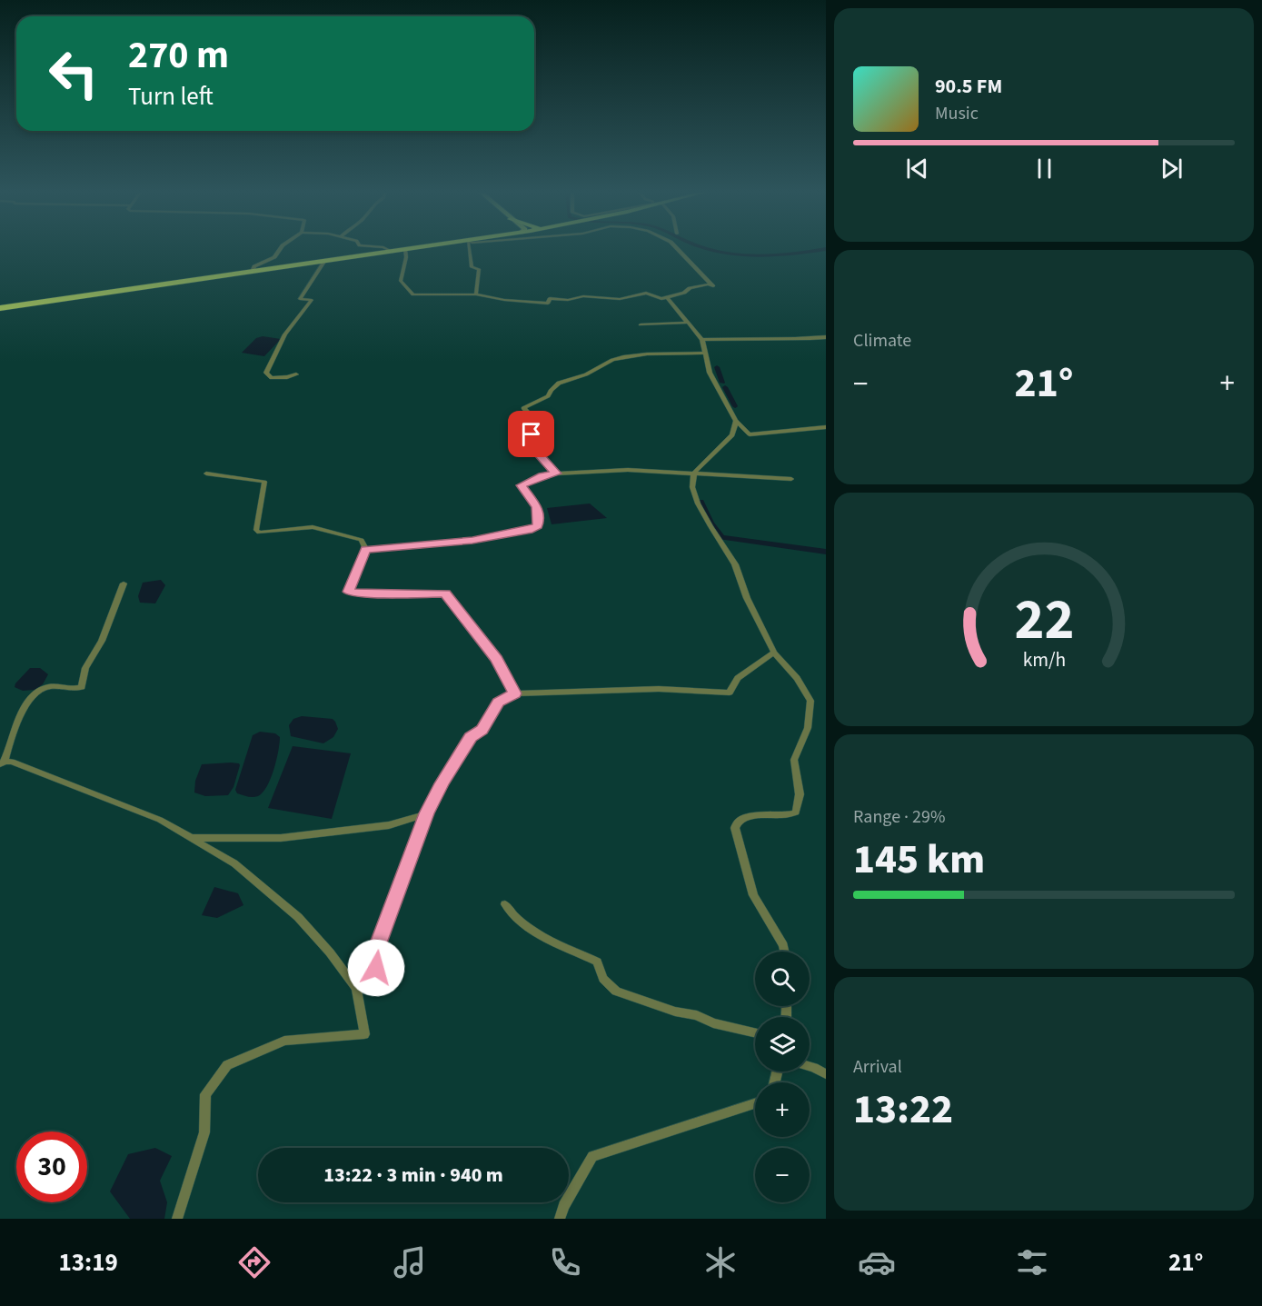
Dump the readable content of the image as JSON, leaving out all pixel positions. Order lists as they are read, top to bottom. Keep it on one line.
{"page":{"turn":["270 m","Turn left"],"song":["90.5 FM","Music"],"tile":["Climate",["Range · 29%","145 km"],["Arrival","13:22"]],"heat":["−","21°","+"],"map_buttons":["+","−"],"limit":"30","trip":"13:22 · 3 min · 940 m","tabs":["13:19","21°"],"gauge":["22","km/h"]}}
